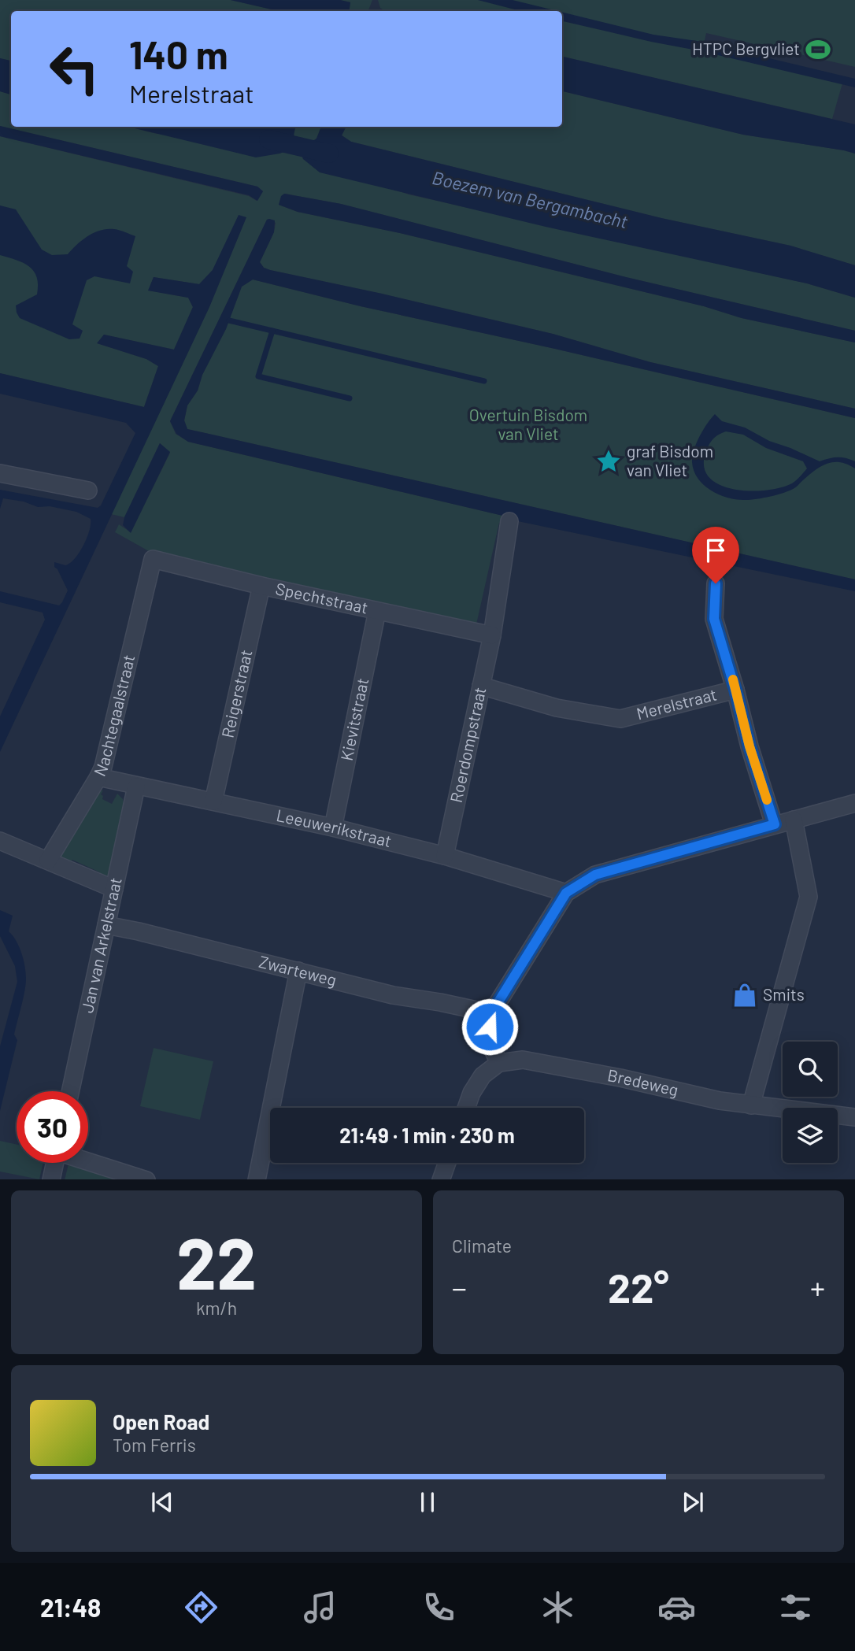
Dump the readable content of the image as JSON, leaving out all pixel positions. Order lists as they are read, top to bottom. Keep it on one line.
{"streets":{"street":["Spechtstraat","Reigerstraat","Merelstraat","Nachtegaalstraat","Kievitstraat","Roerdompstraat","Leeuwerikstraat","Jan van Arkelstraat","Zwarteweg","Bredeweg"]},"crossings":[["Spechtstraat","Reigerstraat"],["Spechtstraat","Nachtegaalstraat"],["Spechtstraat","Kievitstraat"],["Spechtstraat","Roerdompstraat"],["Reigerstraat","Leeuwerikstraat"],["Merelstraat","Roerdompstraat"],["Nachtegaalstraat","Leeuwerikstraat"],["Kievitstraat","Leeuwerikstraat"],["Roerdompstraat","Leeuwerikstraat"],["Leeuwerikstraat","Jan van Arkelstraat"],["Jan van Arkelstraat","Zwarteweg"]],"water":["Boezem van Bergambacht"],"parks":["Overtuin Bisdom van Vliet"],"places":{"sports":["HTPC Bergvliet"],"place":["graf Bisdom van Vliet"],"shop":["Smits"]},"page":{"turn":["140 m","Merelstraat"],"limit":"30","trip":"21:49 · 1 min · 230 m","tile":[["22","km/h"],"Climate"],"heat":["−","22°","+"],"song":["Open Road","Tom Ferris"],"tabs":"21:48"}}
